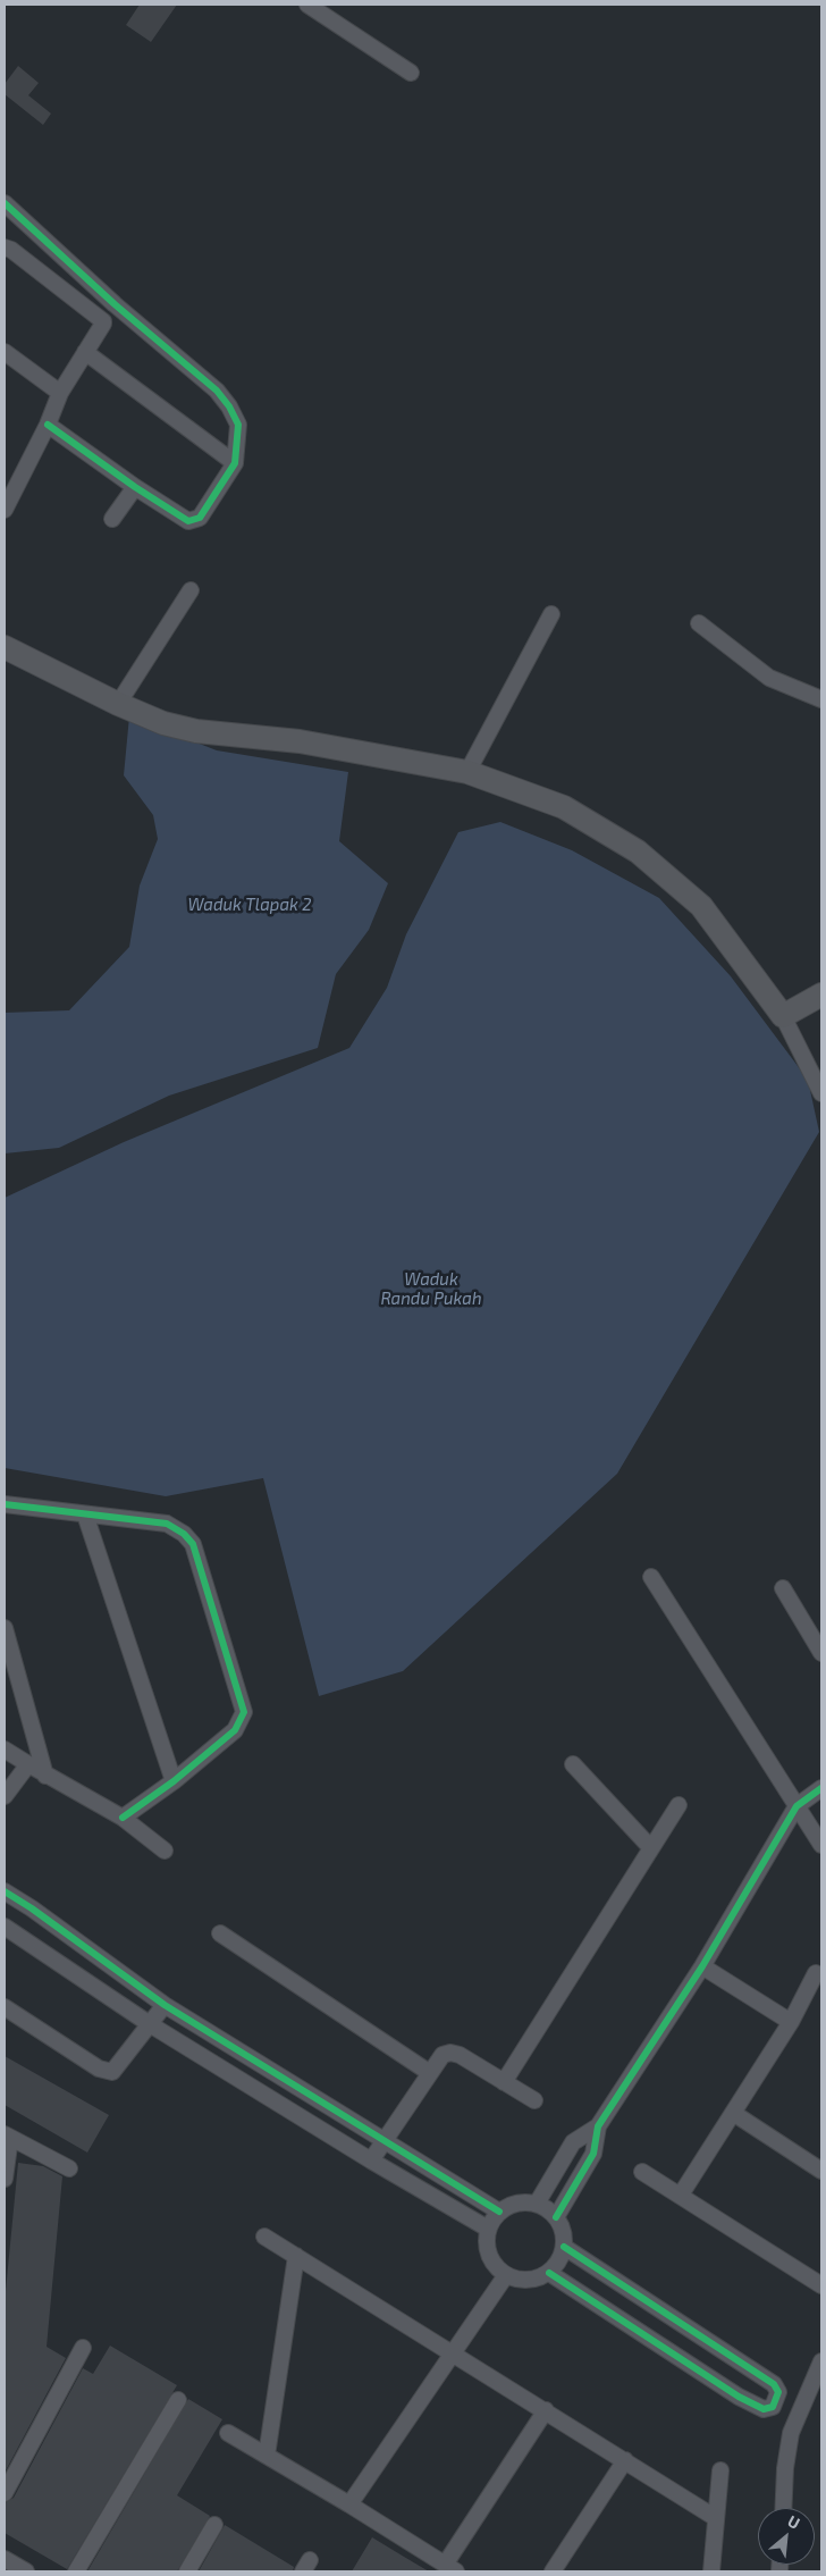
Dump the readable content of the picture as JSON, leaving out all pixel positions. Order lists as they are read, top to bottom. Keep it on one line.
{"water":["Waduk Tlapak 2","Waduk Randu Pukah"],"north":"top right"}
